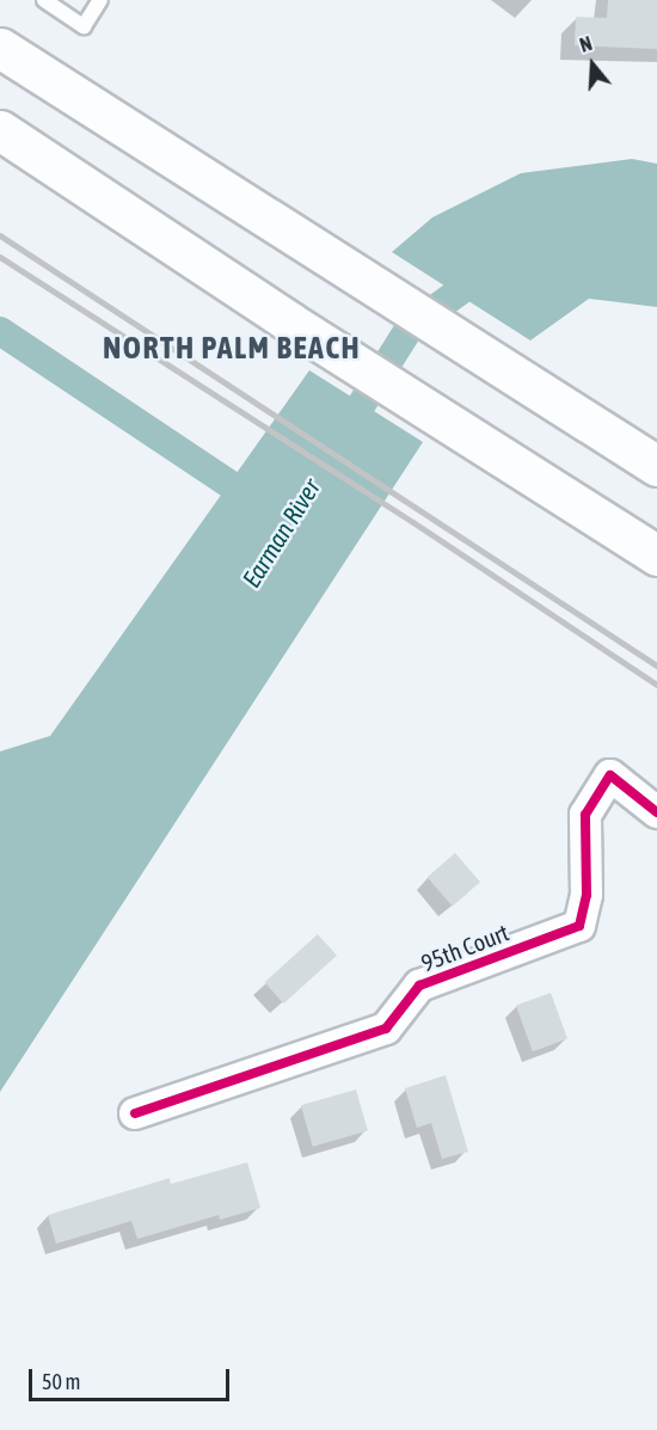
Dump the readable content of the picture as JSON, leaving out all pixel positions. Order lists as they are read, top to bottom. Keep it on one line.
{"streets":{"street":["95th Court"]},"districts":["NORTH PALM BEACH"],"water":["Earman River"],"scale_bar":"50 m","north":"top"}
